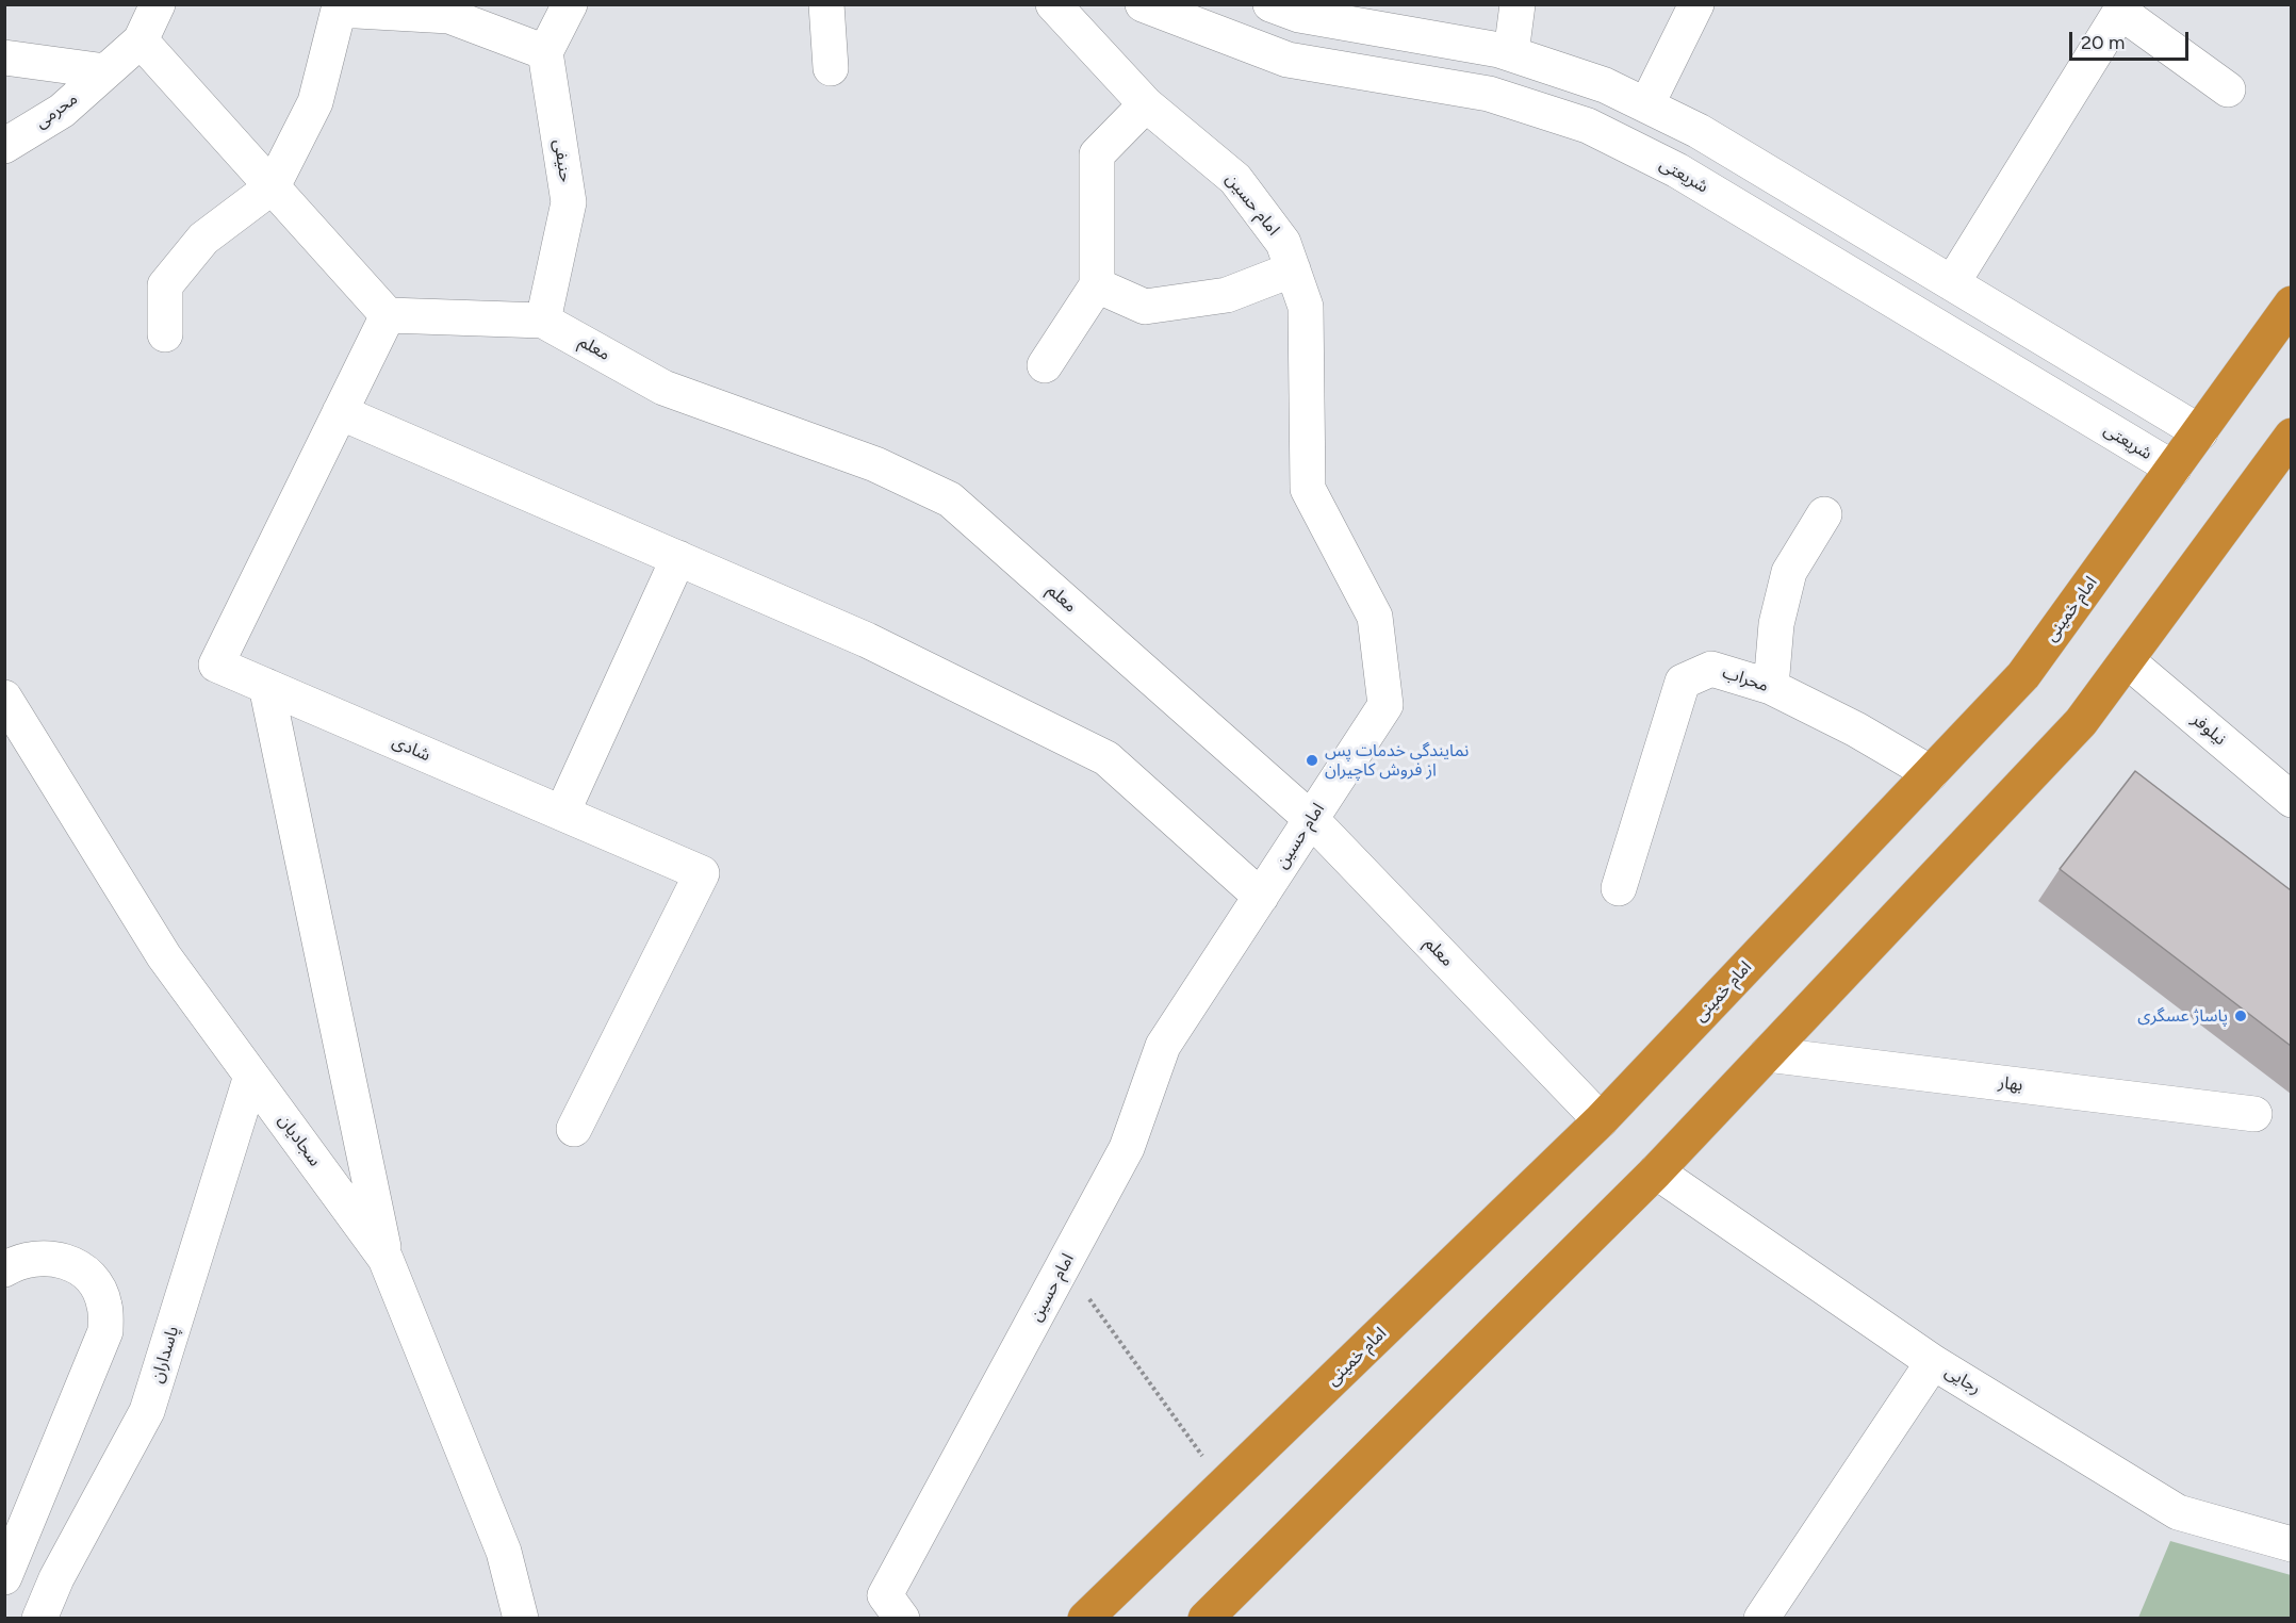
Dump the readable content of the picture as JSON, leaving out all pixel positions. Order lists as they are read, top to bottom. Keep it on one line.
{"streets":{"highway":["امام خمینی"],"street":["محرمی","حنیفی","شریعتی","امام حسین","معلم","محراب","نیلوفر","شادی","بهار","سجادیان","پاسداران","رجایی"]},"crossings":[["حنیفی","معلم"],["شریعتی","امام خمینی"],["امام حسین","معلم"],["معلم","امام خمینی"],["معلم","شادی"],["امام خمینی","محراب"],["سجادیان","پاسداران"]],"places":["نمایندگی خدمات پس از فروش کاچیران","پاساژ عسگری"],"scale_bar":"20 m"}
